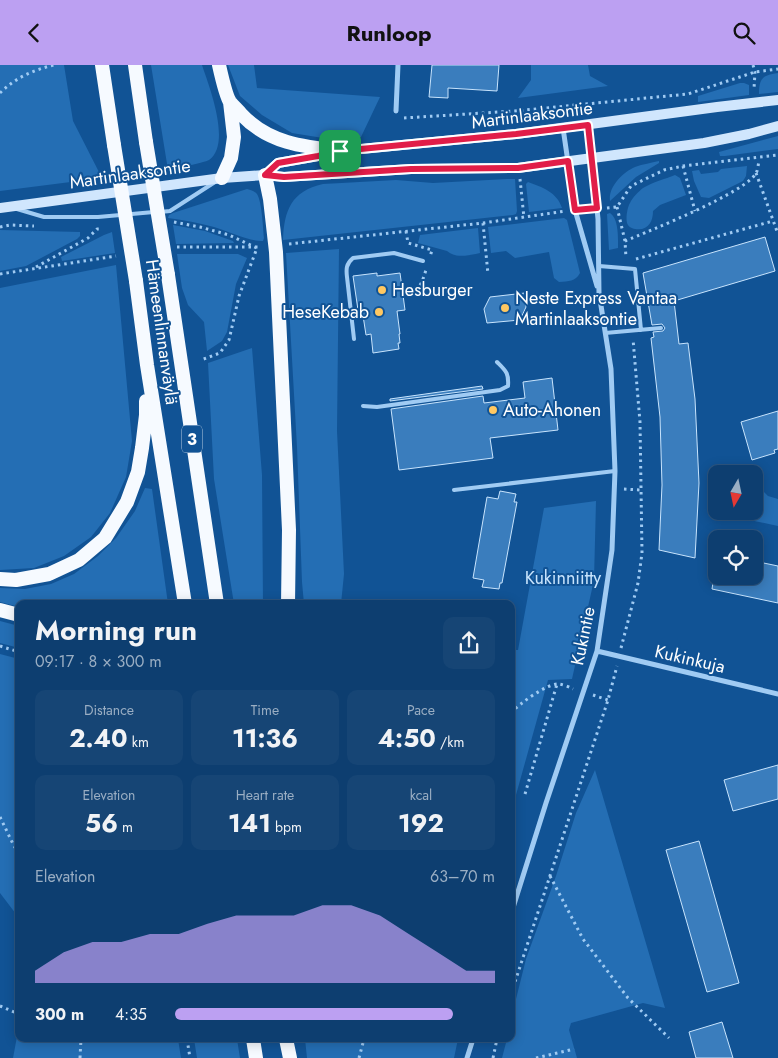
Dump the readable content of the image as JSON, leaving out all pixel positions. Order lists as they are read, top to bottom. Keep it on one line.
{"streets":{"highway":["Hämeenlinnanväylä","3"],"main road":["Martinlaaksontie"],"street":["Kukintie","Kukinkuja"]},"crossings":[["Martinlaaksontie","Kukintie"],["Kukintie","Kukinkuja"]],"parks":["Kukinniitty"],"places":["Hesburger","Neste Express Vantaa Martinlaaksontie","HeseKebab","Auto-Ahonen"],"north":"bottom","page":{"header":"Runloop","heading":["Morning run","09:17 · 8 × 300 m"],"stats":[["Distance","2.40 km"],["Time","11:36"],["Pace","4:50 /km"],["Elevation","56 m"],["Heart rate","141 bpm"],["kcal","192"]],"chart":["Elevation","63–70 m"],"list":[{"name":"300 m","note":"4:35"}]}}
